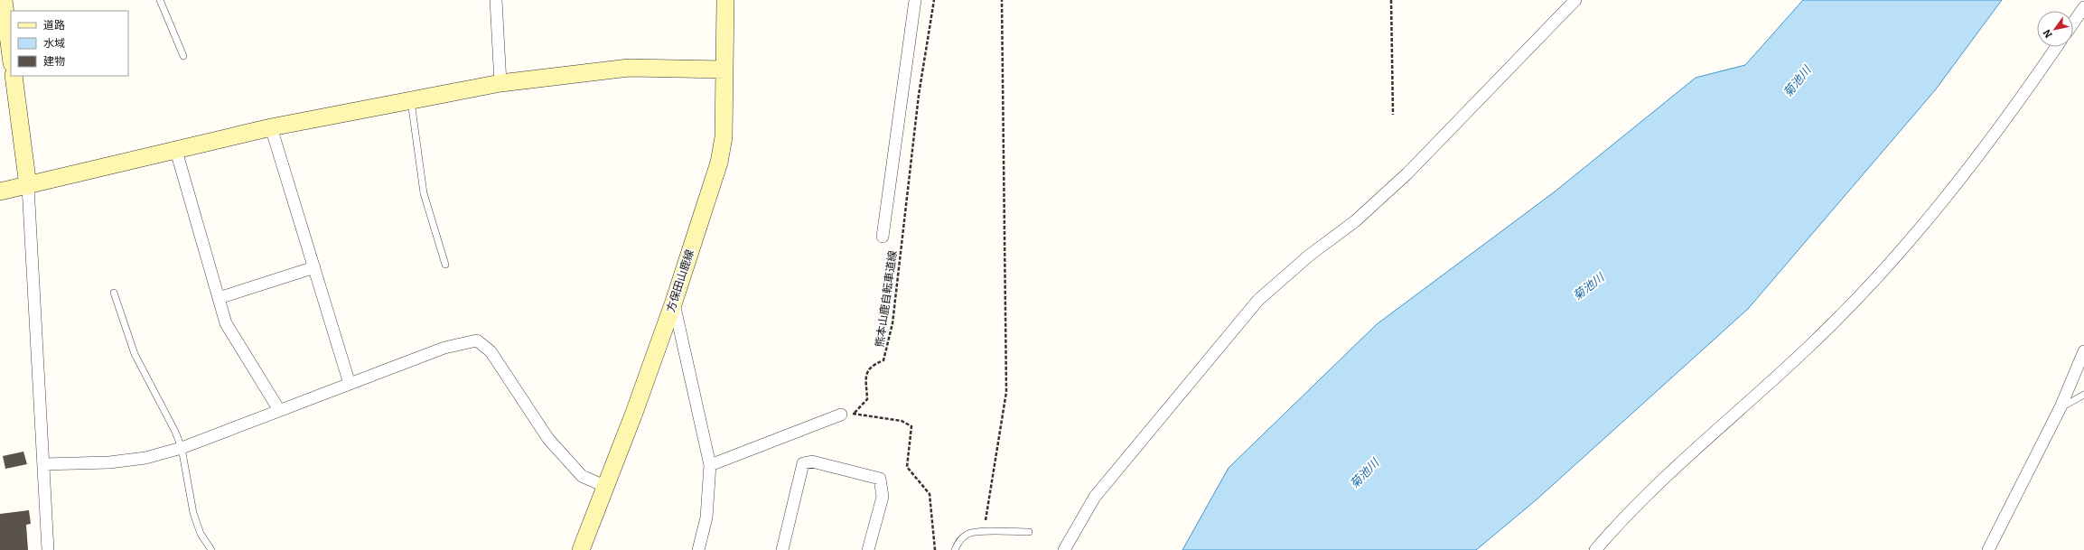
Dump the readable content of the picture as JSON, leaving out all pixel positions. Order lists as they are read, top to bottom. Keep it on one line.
{"streets":{"street":["方保田山鹿線"],"path":["熊本山鹿自転車道線"]},"water":["菊池川"],"legend":["道路","水域","建物"],"north":"bottom left"}
